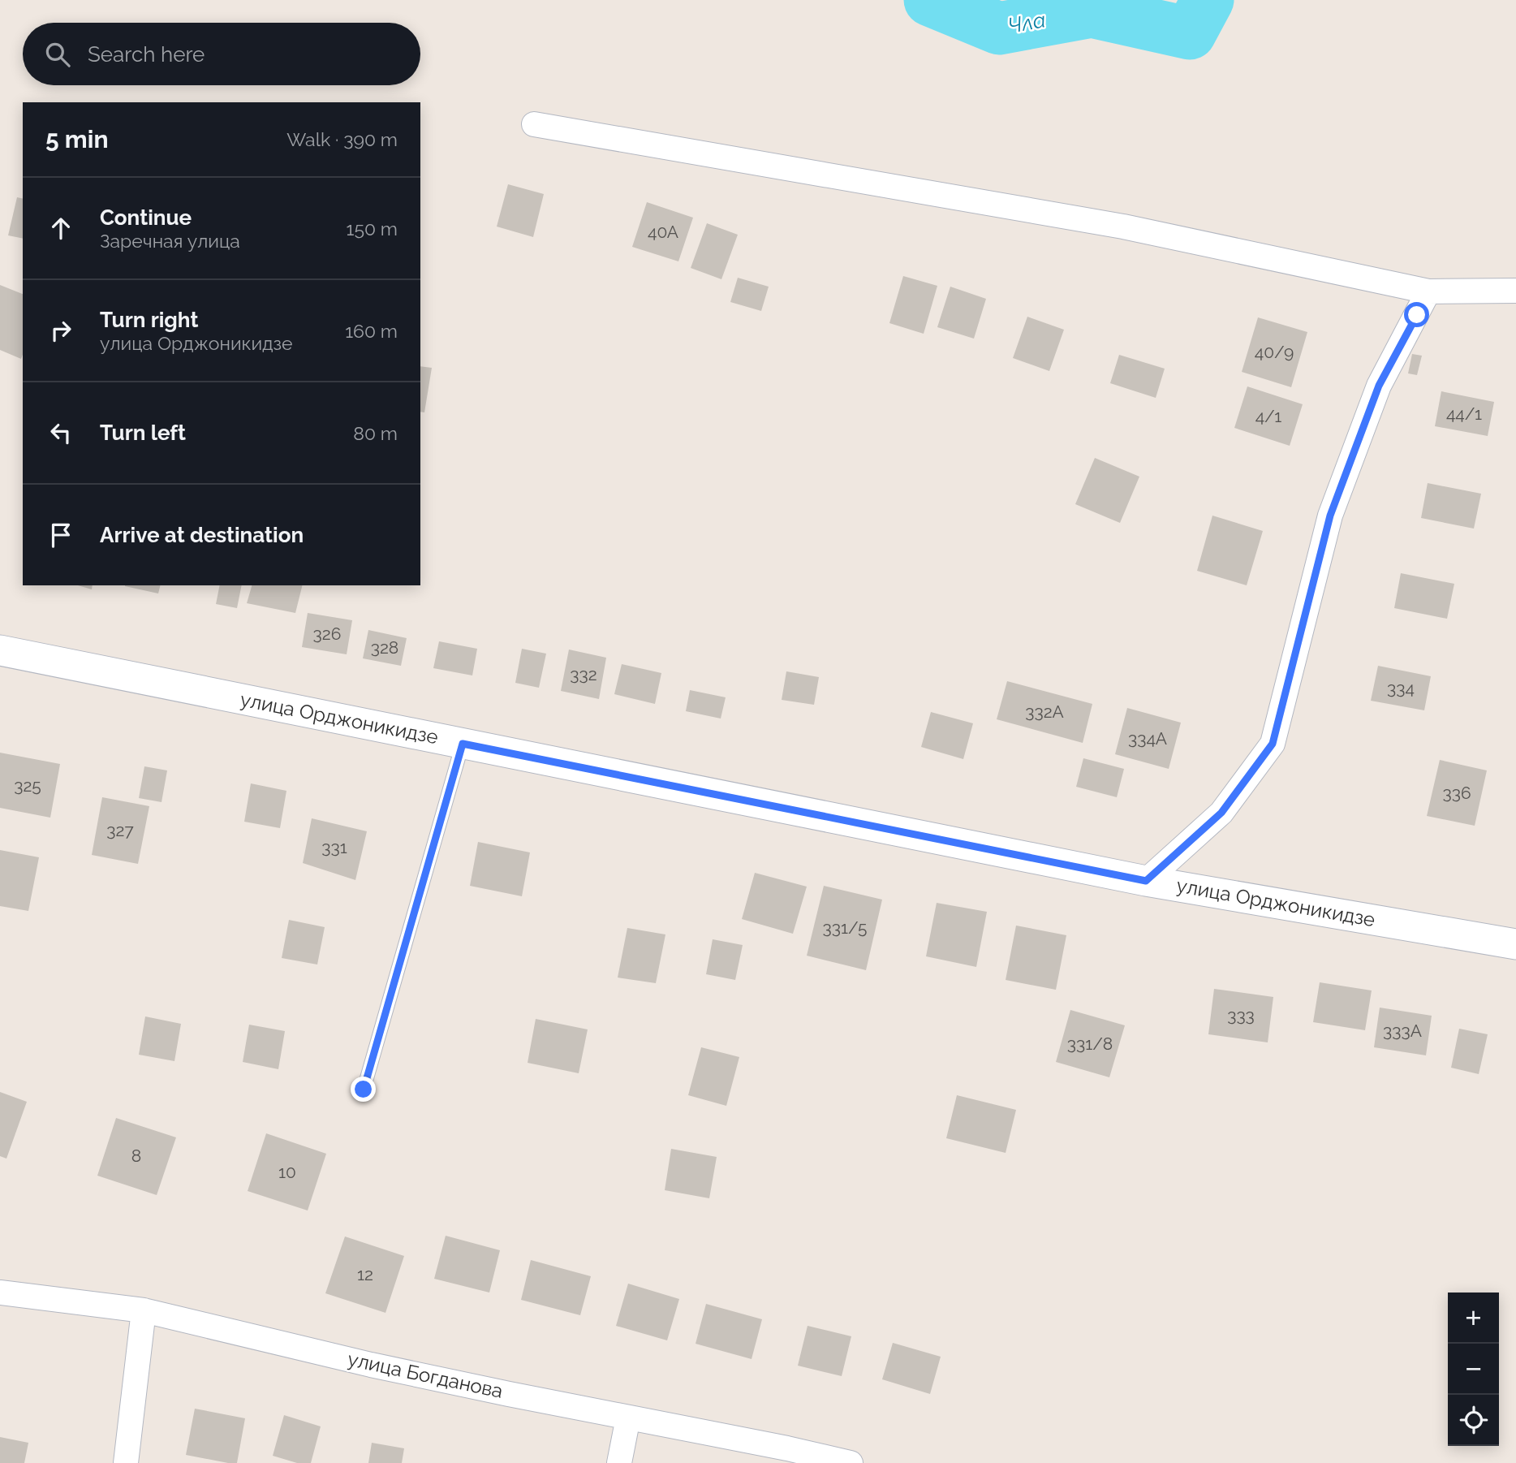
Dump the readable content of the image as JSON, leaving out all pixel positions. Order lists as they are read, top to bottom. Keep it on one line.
{"streets":{"street":["улица Орджоникидзе","улица Богданова"]},"water":["Чла"],"house_numbers":["40А","40/9","44/1","4/1","326","328","332","334","332А","334А","325","336","327","331","331/5","333","333А","331/8","8","10","12"],"page":{"search":"Search here","heading":["5 min","Walk · 390 m"],"list":[["Continue","Заречная улица","150 m"],["Turn right","улица Орджоникидзе","160 m"],["Turn left","80 m"],"Arrive at destination"],"map_buttons":["+","−"]}}
